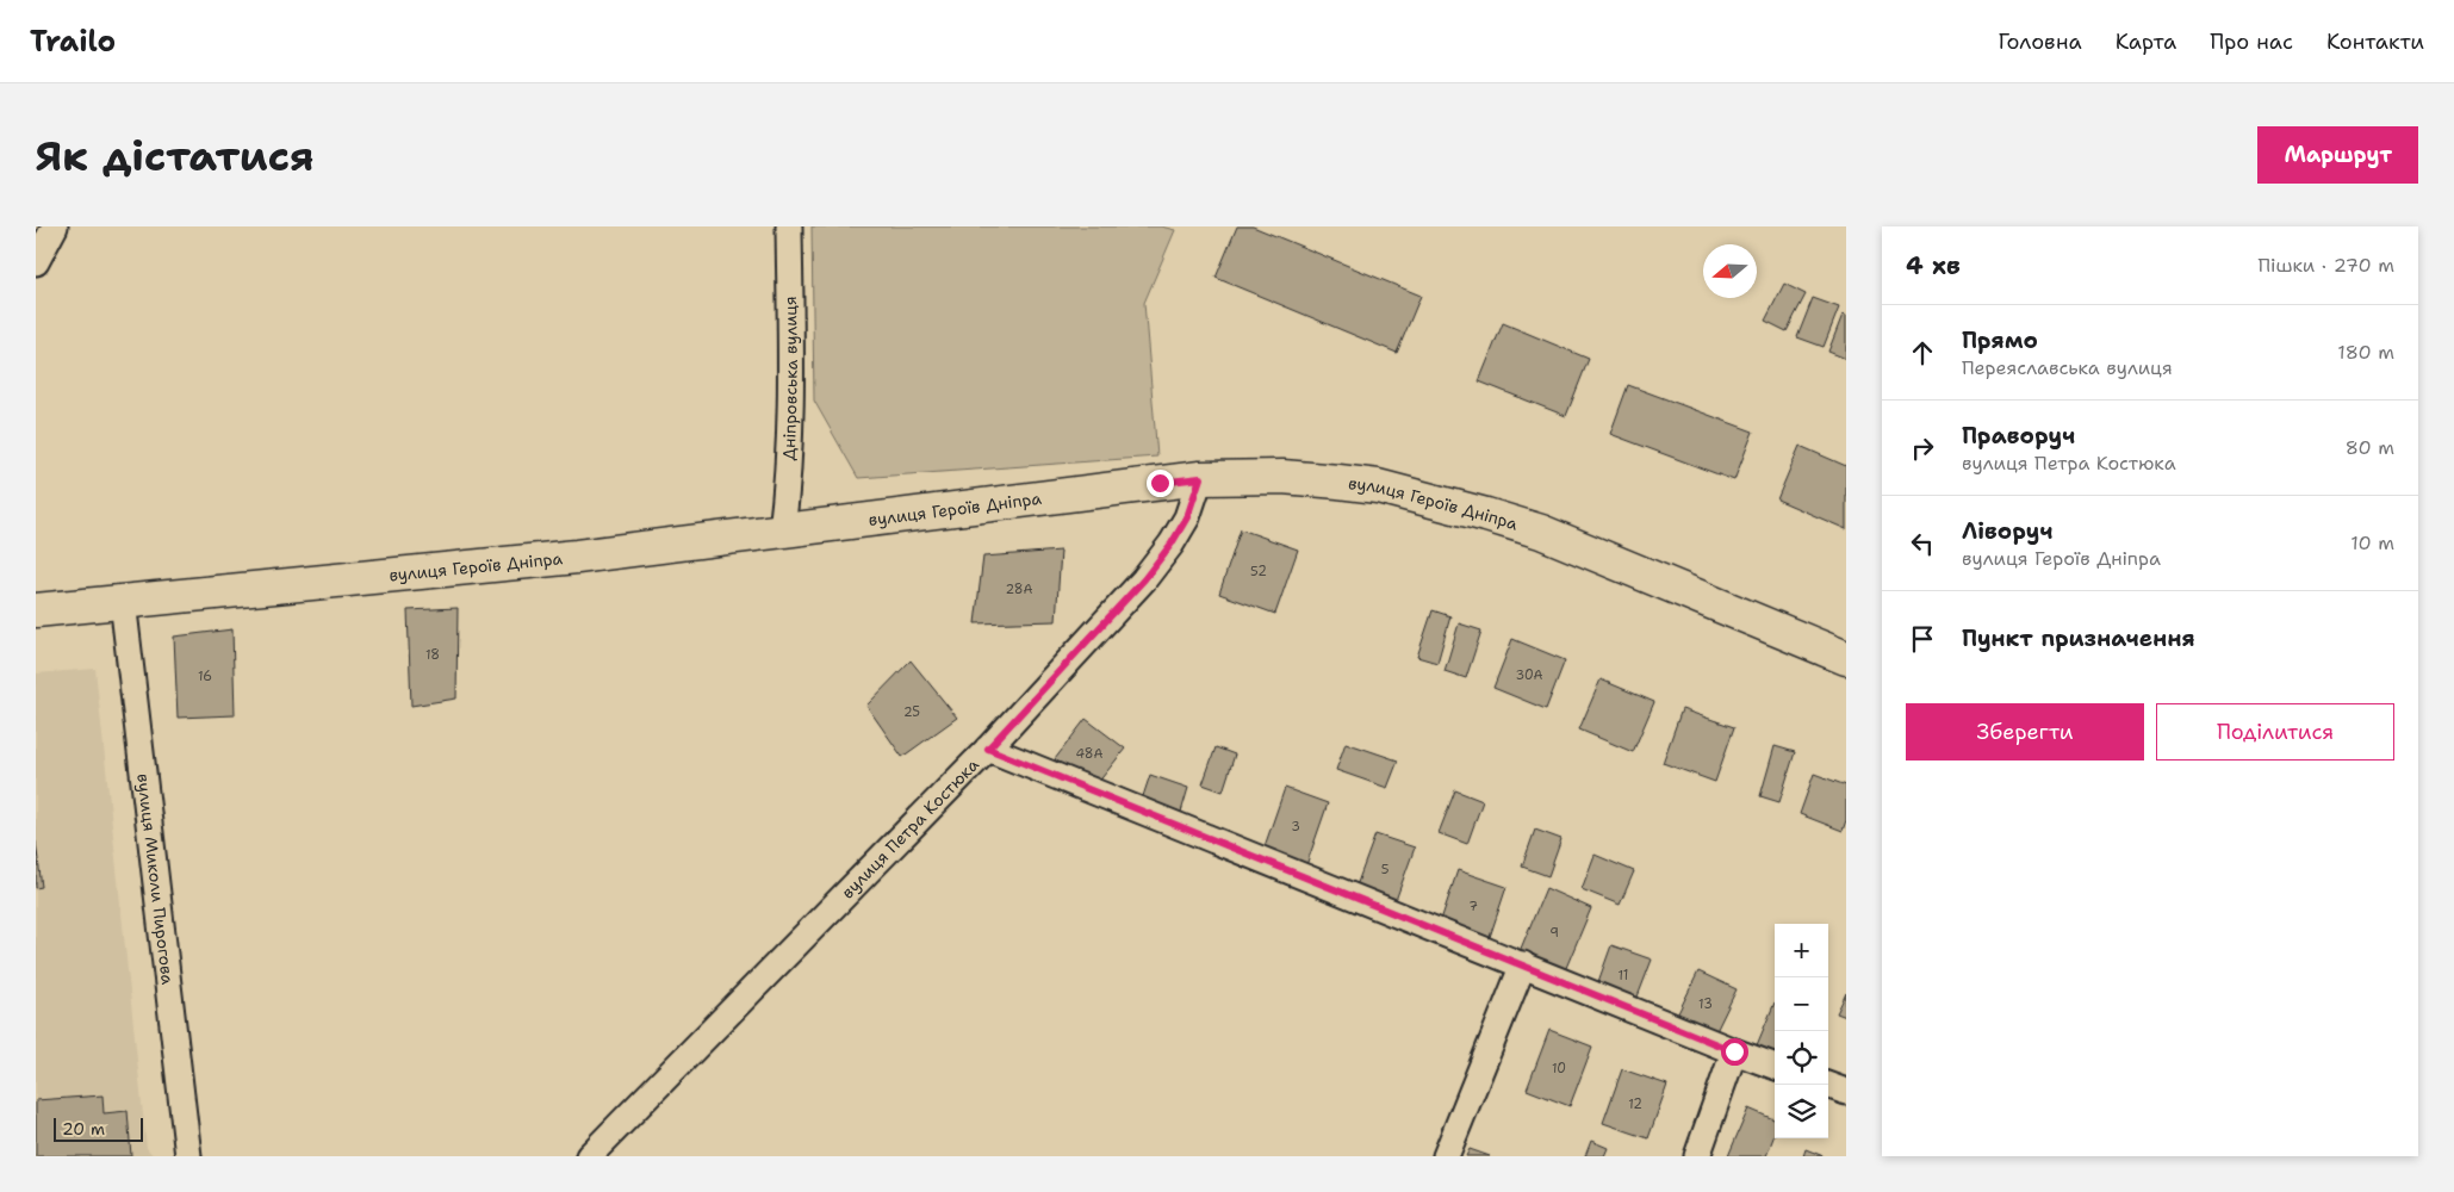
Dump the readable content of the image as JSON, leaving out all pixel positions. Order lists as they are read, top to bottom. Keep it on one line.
{"streets":{"main road":["вулиця Героїв Дніпра"],"street":["Дніпровська вулиця","вулиця Петра Костюка","вулиця Миколи Пирогова"]},"crossings":[["Дніпровська вулиця","вулиця Героїв Дніпра"],["вулиця Героїв Дніпра","вулиця Петра Костюка"],["вулиця Героїв Дніпра","вулиця Миколи Пирогова"]],"house_numbers":["52","28А","18","30А","16","25","48А","3","5","7","9","11","13","10","12"],"scale_bar":"20 m","north":"left","page":{"header":"Trailo","nav":["Головна","Карта","Про нас","Контакти"],"buttons":["Маршрут",["Зберегти","Поділитися"]],"title":"Як дістатися","heading":["4 хв","Пішки · 270 m"],"list":[["Прямо","Переяславська вулиця","180 m"],["Праворуч","вулиця Петра Костюка","80 m"],["Ліворуч","вулиця Героїв Дніпра","10 m"],"Пункт призначення"],"map_buttons":["+","−"],"scale":"20 m"}}
